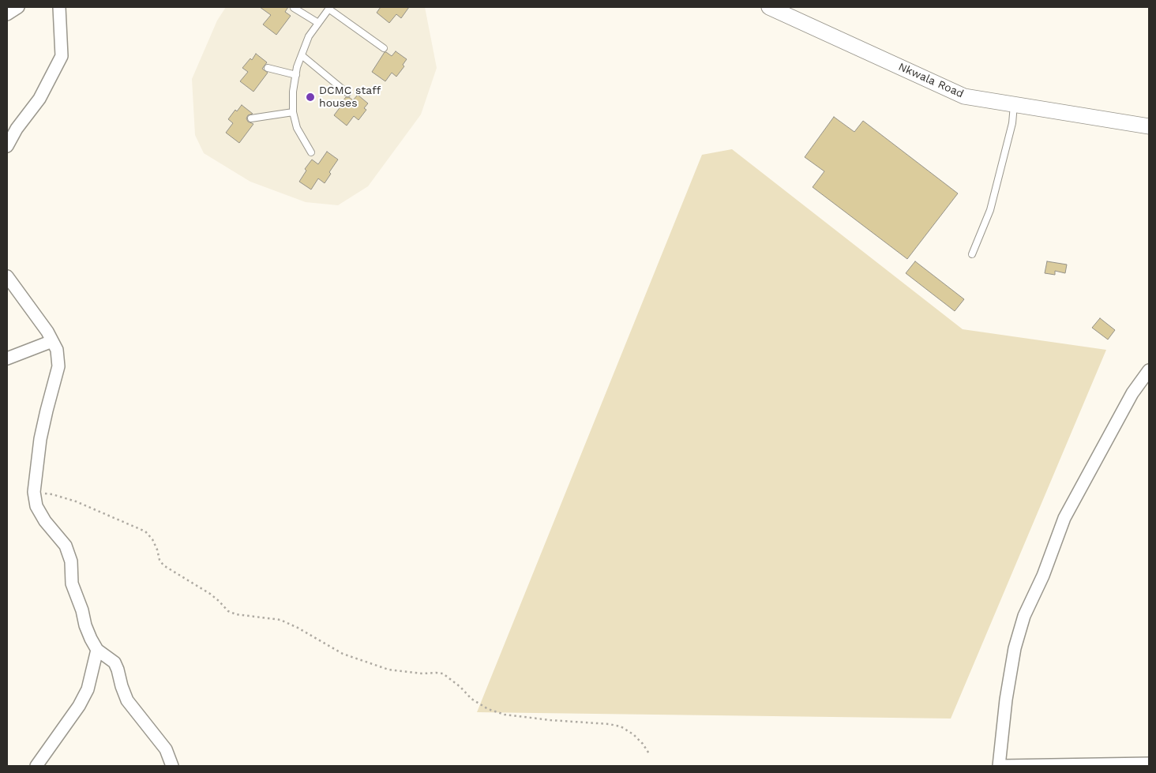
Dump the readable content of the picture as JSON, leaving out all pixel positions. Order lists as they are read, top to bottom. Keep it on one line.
{"streets":{"street":["Nkwala Road"]},"places":["DCMC staff houses"]}
